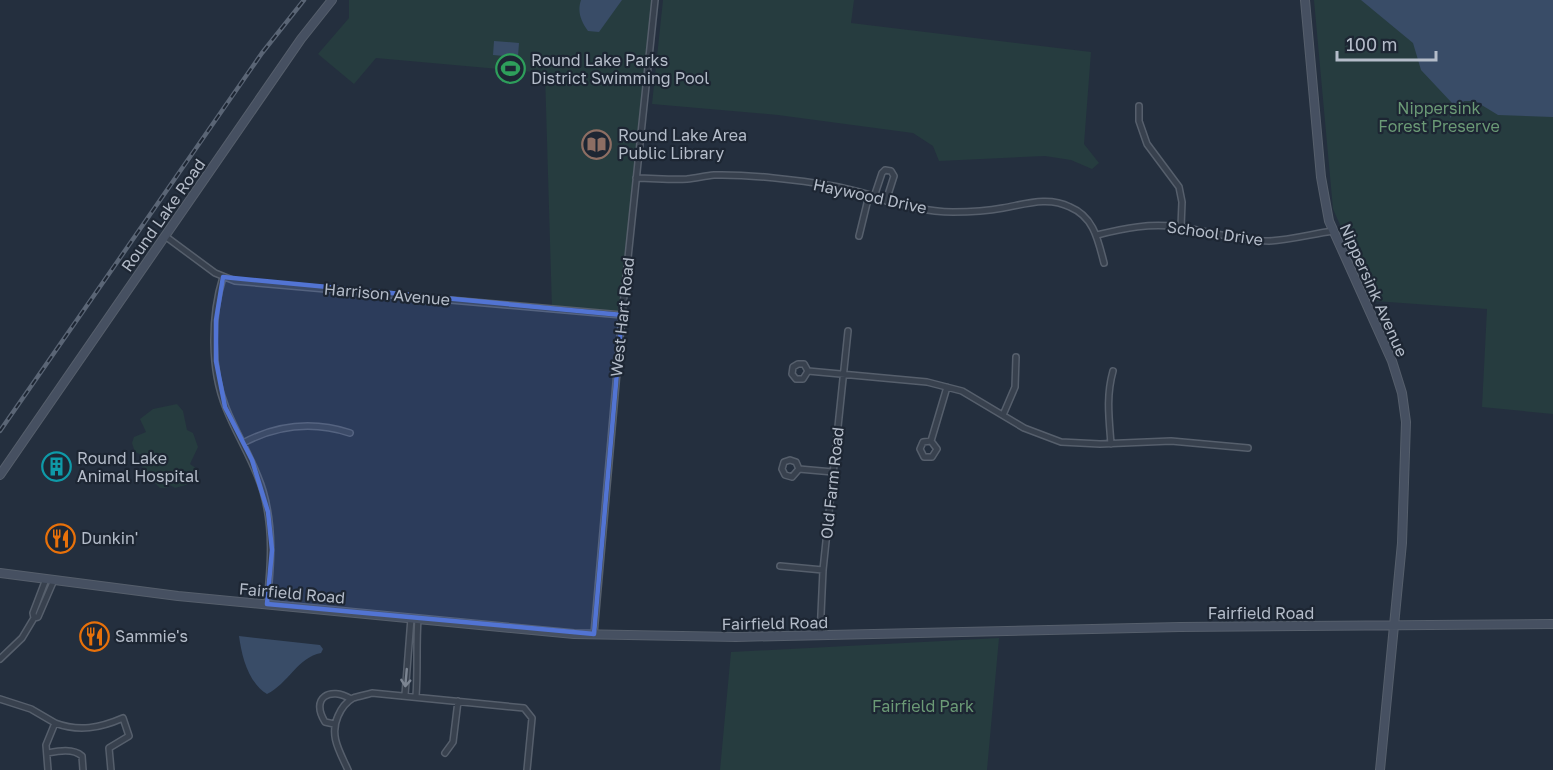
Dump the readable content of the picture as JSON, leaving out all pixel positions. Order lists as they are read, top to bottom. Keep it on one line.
{"streets":{"street":["Haywood Drive","Round Lake Road","School Drive","Nippersink Avenue","Harrison Avenue","West Hart Road","Old Farm Road","Fairfield Road"]},"crossings":[["Haywood Drive","School Drive"],["Haywood Drive","West Hart Road"],["Round Lake Road","Harrison Avenue"],["School Drive","Nippersink Avenue"],["Nippersink Avenue","Fairfield Road"],["Harrison Avenue","West Hart Road"],["West Hart Road","Fairfield Road"],["Old Farm Road","Fairfield Road"]],"parks":["Nippersink Forest Preserve","Fairfield Park"],"places":{"sports":["Round Lake Parks District Swimming Pool"],"library":["Round Lake Area Public Library"],"building":["Round Lake Animal Hospital"],"restaurant":["Dunkin'","Sammie's"]},"scale_bar":"100 m"}
